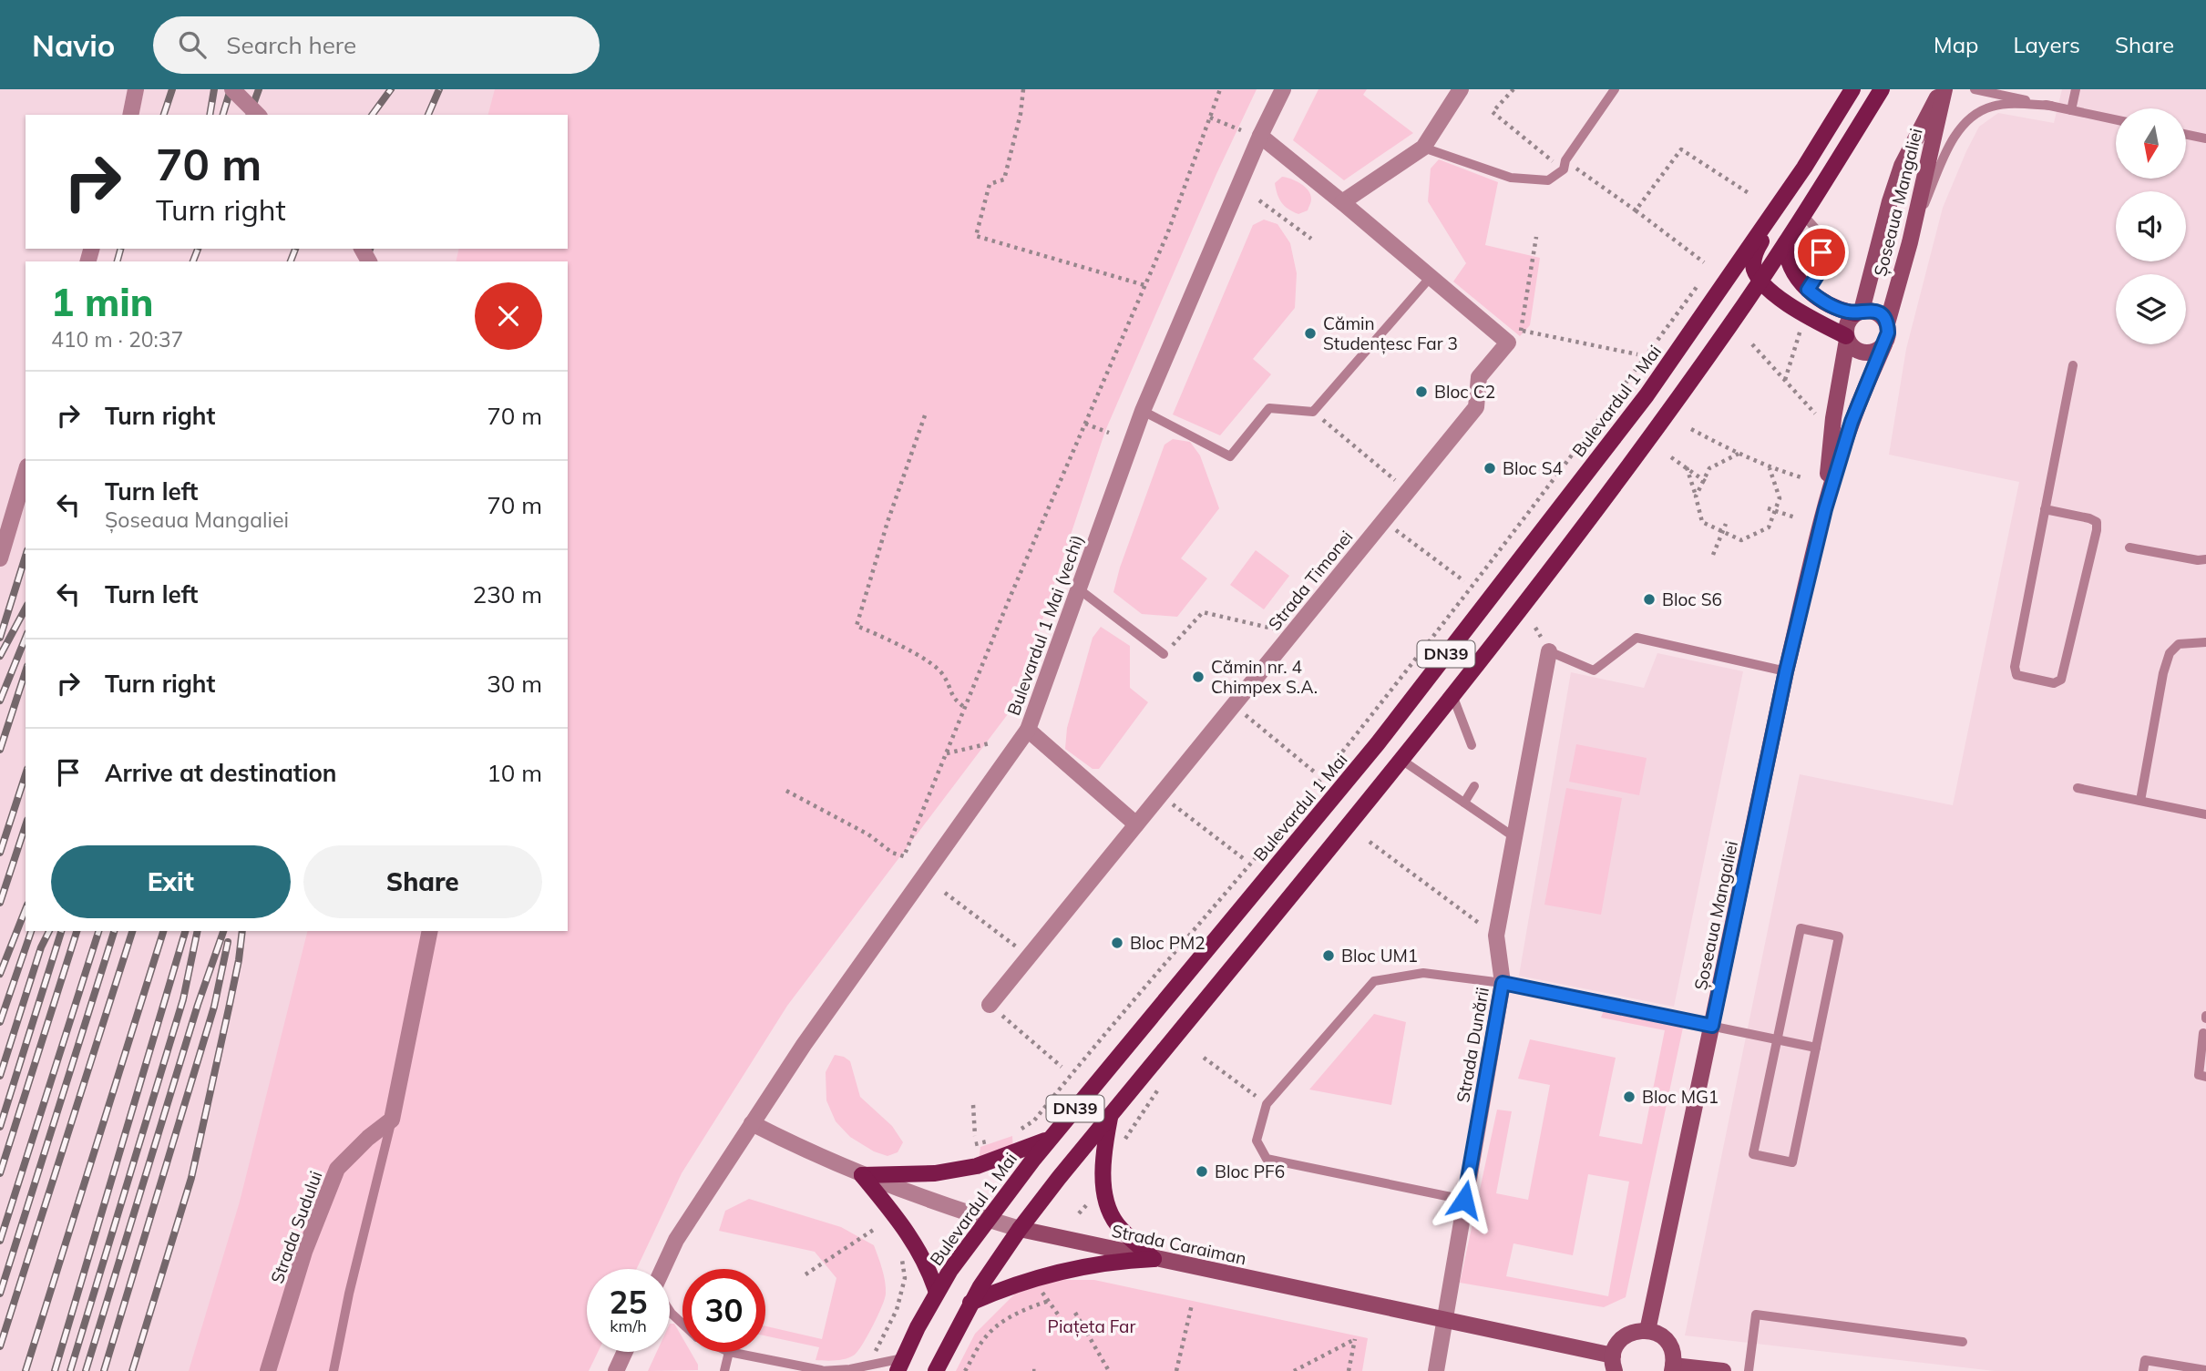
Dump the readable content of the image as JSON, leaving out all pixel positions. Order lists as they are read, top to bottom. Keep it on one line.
{"streets":{"main road":["Bulevardul 1 Mai","DN39"],"street":["Șoseaua Mangaliei","Strada Timonei","Bulevardul 1 Mai (vechi)","Strada Dunării","Strada Sudului","Strada Caraiman"]},"crossings":[["Bulevardul 1 Mai","DN39"],["Bulevardul 1 Mai","Strada Caraiman"],["Bulevardul 1 Mai (vechi)","Strada Caraiman"],["Strada Dunării","Strada Caraiman"]],"parks":["Piațeta Far"],"places":["Cămin Studențesc Far 3","Bloc C2","Bloc S4","Bloc S6","Cămin nr. 4 Chimpex S.A.","Bloc PM2","Bloc UM1","Bloc MG1","Bloc PF6"],"north":"bottom","page":{"header":"Navio","search":"Search here","nav":["Map","Layers","Share"],"turn":["70 m","Turn right"],"heading":["1 min","410 m · 20:37"],"list":[{"name":"Turn right","value":"70 m"},{"name":"Turn left","note":"Șoseaua Mangaliei","value":"70 m"},{"name":"Turn left","value":"230 m"},{"name":"Turn right","value":"30 m"},{"name":"Arrive at destination","value":"10 m"}],"buttons":["Exit","Share"],"speed":"25 km/h","limit":"30"}}
